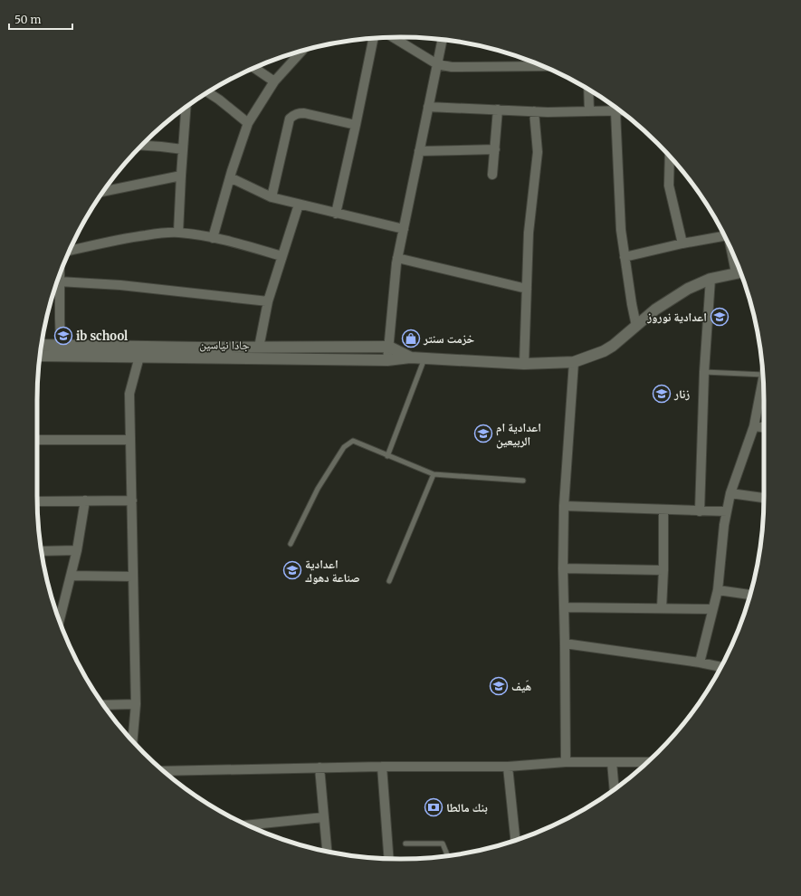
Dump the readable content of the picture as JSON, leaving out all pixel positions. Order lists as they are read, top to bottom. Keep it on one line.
{"streets":{"street":["جادا نیاسین"]},"places":{"school or university":["اعدادية نوروز","ib school","زنار","اعدادية ام الربيعين","اعدادية صناعة دهوك","هَيف"],"shop":["خزمت سنتر"],"bank":["بنك مالطا"]},"scale_bar":"50 m"}
